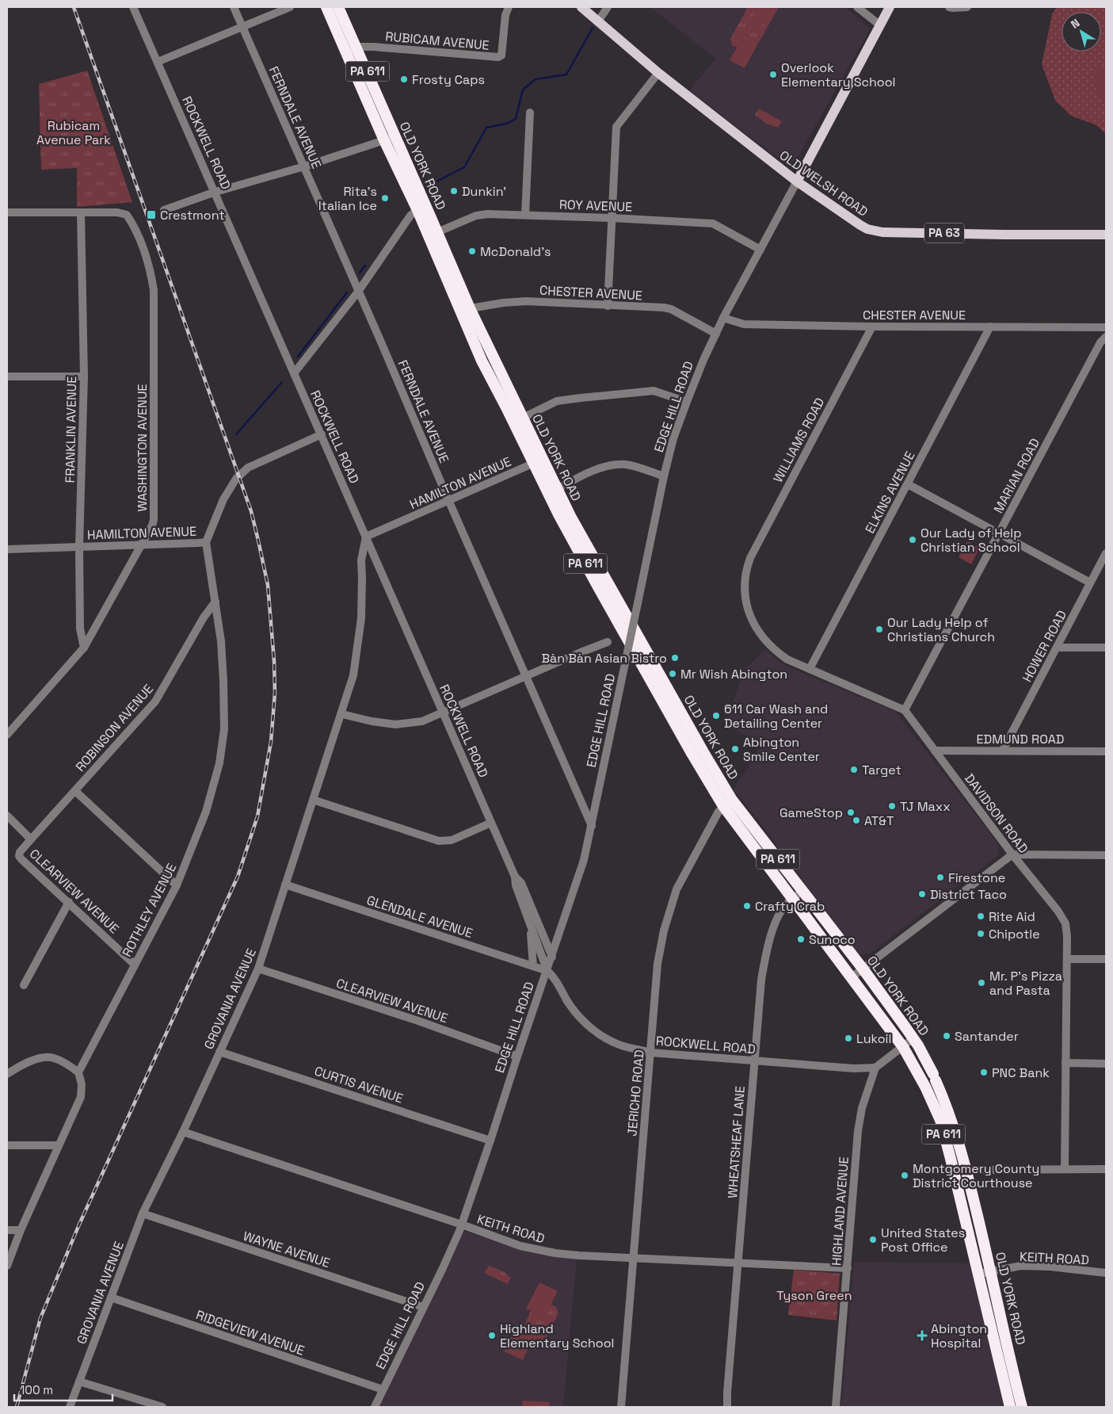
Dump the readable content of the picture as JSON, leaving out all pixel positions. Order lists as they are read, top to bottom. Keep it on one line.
{"streets":{"highway":["PA 611","OLD YORK ROAD"],"main road":["OLD WELSH ROAD","PA 63","EDGE HILL ROAD"],"street":["RUBICAM AVENUE","FERNDALE AVENUE","ROCKWELL ROAD","ROY AVENUE","CHESTER AVENUE","FRANKLIN AVENUE","WILLIAMS ROAD","WASHINGTON AVENUE","MARIAN ROAD","HAMILTON AVENUE","ELKINS AVENUE","HOWER ROAD","ROBINSON AVENUE","EDMUND ROAD","DAVIDSON ROAD","CLEARVIEW AVENUE","ROTHLEY AVENUE","GLENDALE AVENUE","GROVANIA AVENUE","CURTIS AVENUE","JERICHO ROAD","WHEATSHEAF LANE","HIGHLAND AVENUE","KEITH ROAD","WAYNE AVENUE","RIDGEVIEW AVENUE"]},"crossings":[["RUBICAM AVENUE","OLD YORK ROAD"],["FERNDALE AVENUE","EDGE HILL ROAD"],["FERNDALE AVENUE","HAMILTON AVENUE"],["ROCKWELL ROAD","EDGE HILL ROAD"],["ROCKWELL ROAD","HAMILTON AVENUE"],["ROCKWELL ROAD","GLENDALE AVENUE"],["ROCKWELL ROAD","GROVANIA AVENUE"],["ROCKWELL ROAD","JERICHO ROAD"],["ROCKWELL ROAD","WHEATSHEAF LANE"],["ROCKWELL ROAD","HIGHLAND AVENUE"],["OLD YORK ROAD","ROY AVENUE"],["OLD YORK ROAD","CHESTER AVENUE"],["OLD YORK ROAD","HAMILTON AVENUE"],["OLD YORK ROAD","JERICHO ROAD"],["OLD YORK ROAD","WHEATSHEAF LANE"],["OLD YORK ROAD","KEITH ROAD"],["OLD WELSH ROAD","EDGE HILL ROAD"],["ROY AVENUE","EDGE HILL ROAD"],["CHESTER AVENUE","EDGE HILL ROAD"],["CHESTER AVENUE","WILLIAMS ROAD"],["CHESTER AVENUE","ELKINS AVENUE"],["EDGE HILL ROAD","CLEARVIEW AVENUE"],["EDGE HILL ROAD","GLENDALE AVENUE"],["EDGE HILL ROAD","CURTIS AVENUE"],["EDGE HILL ROAD","KEITH ROAD"],["EDGE HILL ROAD","WAYNE AVENUE"],["EDGE HILL ROAD","RIDGEVIEW AVENUE"],["FRANKLIN AVENUE","WASHINGTON AVENUE"],["FRANKLIN AVENUE","HAMILTON AVENUE"],["WILLIAMS ROAD","DAVIDSON ROAD"],["WASHINGTON AVENUE","HAMILTON AVENUE"],["MARIAN ROAD","DAVIDSON ROAD"],["HAMILTON AVENUE","ROTHLEY AVENUE"],["HAMILTON AVENUE","GROVANIA AVENUE"],["ELKINS AVENUE","DAVIDSON ROAD"],["HOWER ROAD","EDMUND ROAD"],["ROBINSON AVENUE","CLEARVIEW AVENUE"],["ROBINSON AVENUE","ROTHLEY AVENUE"],["EDMUND ROAD","DAVIDSON ROAD"],["CLEARVIEW AVENUE","ROTHLEY AVENUE"],["CLEARVIEW AVENUE","GROVANIA AVENUE"],["GLENDALE AVENUE","GROVANIA AVENUE"],["GROVANIA AVENUE","CURTIS AVENUE"],["GROVANIA AVENUE","KEITH ROAD"],["GROVANIA AVENUE","WAYNE AVENUE"],["GROVANIA AVENUE","RIDGEVIEW AVENUE"],["JERICHO ROAD","KEITH ROAD"],["WHEATSHEAF LANE","KEITH ROAD"],["HIGHLAND AVENUE","KEITH ROAD"]],"parks":["Rubicam Avenue Park","Tyson Green"],"places":{"other":["Overlook Elementary School","Frosty Caps","Dunkin'","Rita's Italian Ice","McDonald's","Our Lady of Help Christian School","Our Lady Help of Christians Church","Bàn Bàn Asian Bistro","Mr Wish Abington","611 Car Wash and Detailing Center","Abington Smile Center","Target","TJ Maxx","GameStop","AT&T","Firestone","District Taco","Crafty Crab","Rite Aid","Chipotle","Sunoco","Mr. P's Pizza and Pasta","Santander","Lukoil","PNC Bank","Montgomery County District Courthouse","United States Post Office","Highland Elementary School"],"transit":["Crestmont"],"health":["Abington Hospital"]},"scale_bar":"100 m","north":"top left"}
